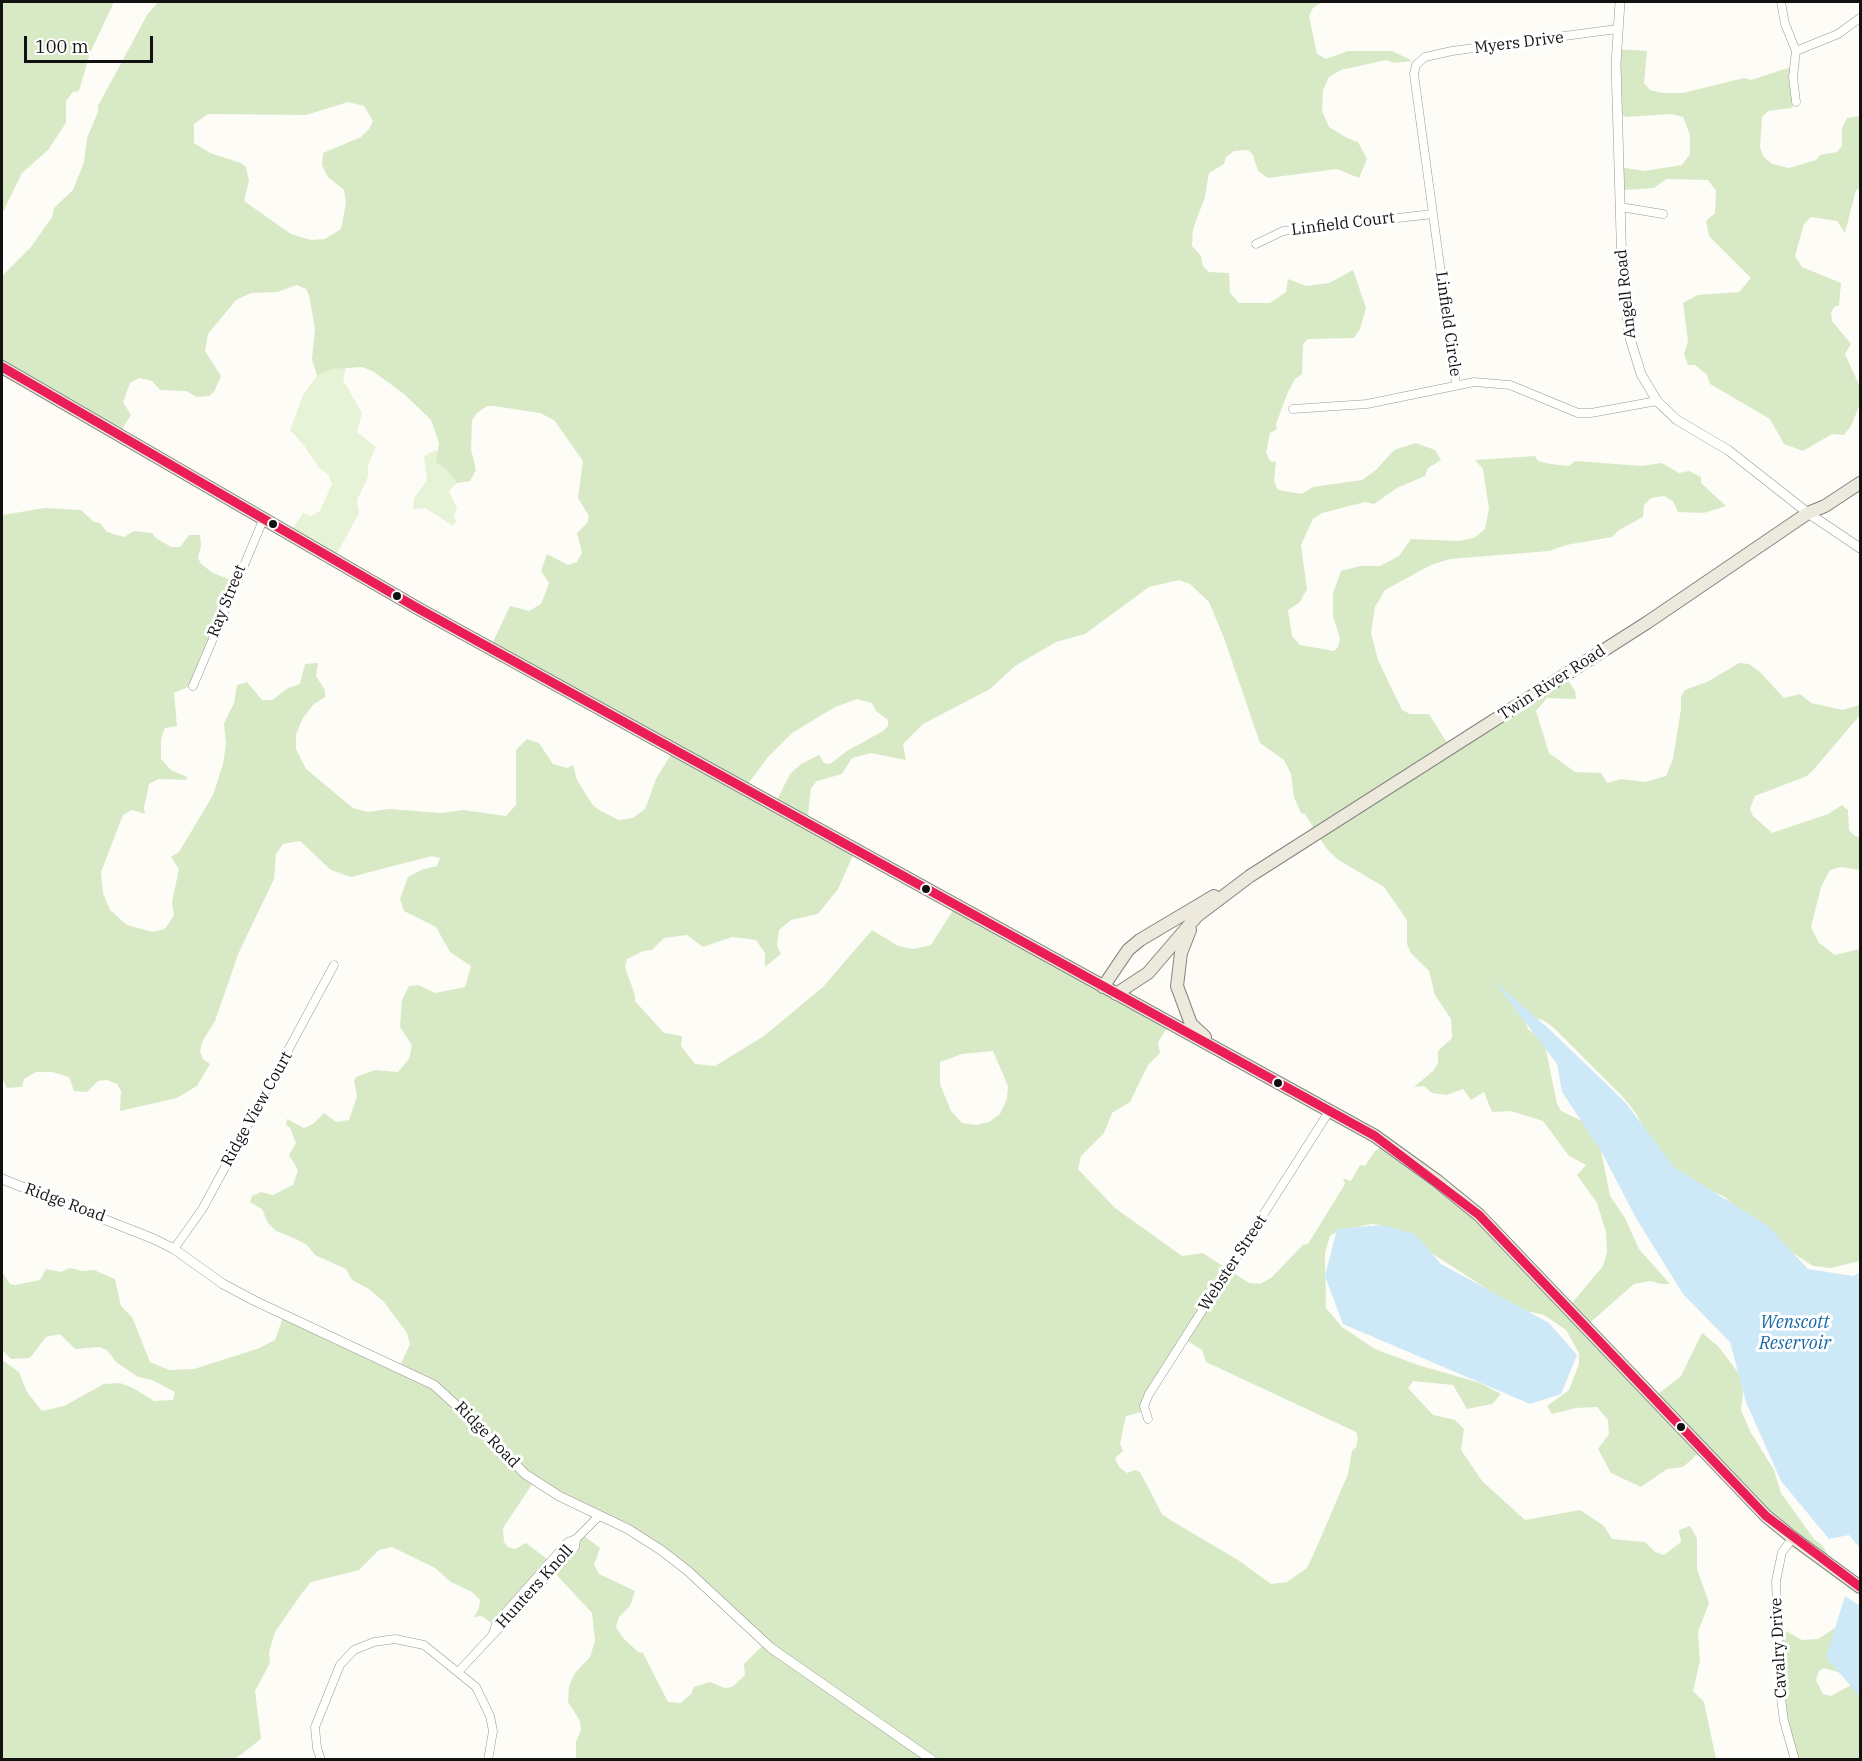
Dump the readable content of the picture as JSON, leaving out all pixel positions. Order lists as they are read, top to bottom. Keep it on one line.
{"streets":{"main road":["Twin River Road"],"street":["Myers Drive","Linfield Court","Angell Road","Linfield Circle","Ray Street","Ridge View Court","Ridge Road","Webster Street","Hunters Knoll","Cavalry Drive"]},"crossings":[["Myers Drive","Angell Road"],["Myers Drive","Linfield Circle"],["Linfield Court","Linfield Circle"],["Angell Road","Linfield Circle"],["Angell Road","Twin River Road"],["Ridge View Court","Ridge Road"],["Ridge Road","Hunters Knoll"]],"water":["Wenscott Reservoir"],"scale_bar":"100 m"}
